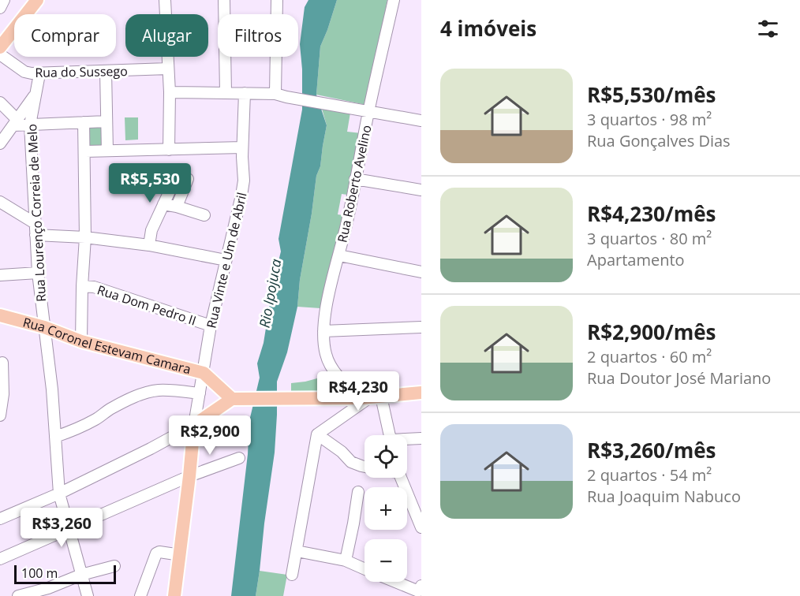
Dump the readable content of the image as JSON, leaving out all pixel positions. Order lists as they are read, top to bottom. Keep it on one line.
{"streets":{"main road":["Rua Coronel Estevam Camara"],"street":["Rua do Sussego","Rua Roberto Avelino","Rua Lourenço Correia de Melo","Rua Vinte e Um de Abril","Rua Dom Pedro II"]},"crossings":[["Rua do Sussego","Rua Lourenço Correia de Melo"],["Rua Lourenço Correia de Melo","Rua Coronel Estevam Camara"],["Rua Vinte e Um de Abril","Rua Dom Pedro II"],["Rua Vinte e Um de Abril","Rua Coronel Estevam Camara"]],"water":["Rio Ipojuca"],"scale_bar":"100 m","page":{"heading":"4 imóveis","chip":["Comprar","Alugar","Filtros"],"list":[{"name":"R$5,530/mês","note":"3 quartos · 98 m² · Rua Gonçalves Dias"},{"name":"R$4,230/mês","note":"3 quartos · 80 m² · Apartamento"},{"name":"R$2,900/mês","note":"2 quartos · 60 m² · Rua Doutor José Mariano"},{"name":"R$3,260/mês","note":"2 quartos · 54 m² · Rua Joaquim Nabuco"}],"price":["R$5,530","R$4,230","R$2,900","R$3,260"],"map_buttons":["+","−"],"scale":"100 m"}}
